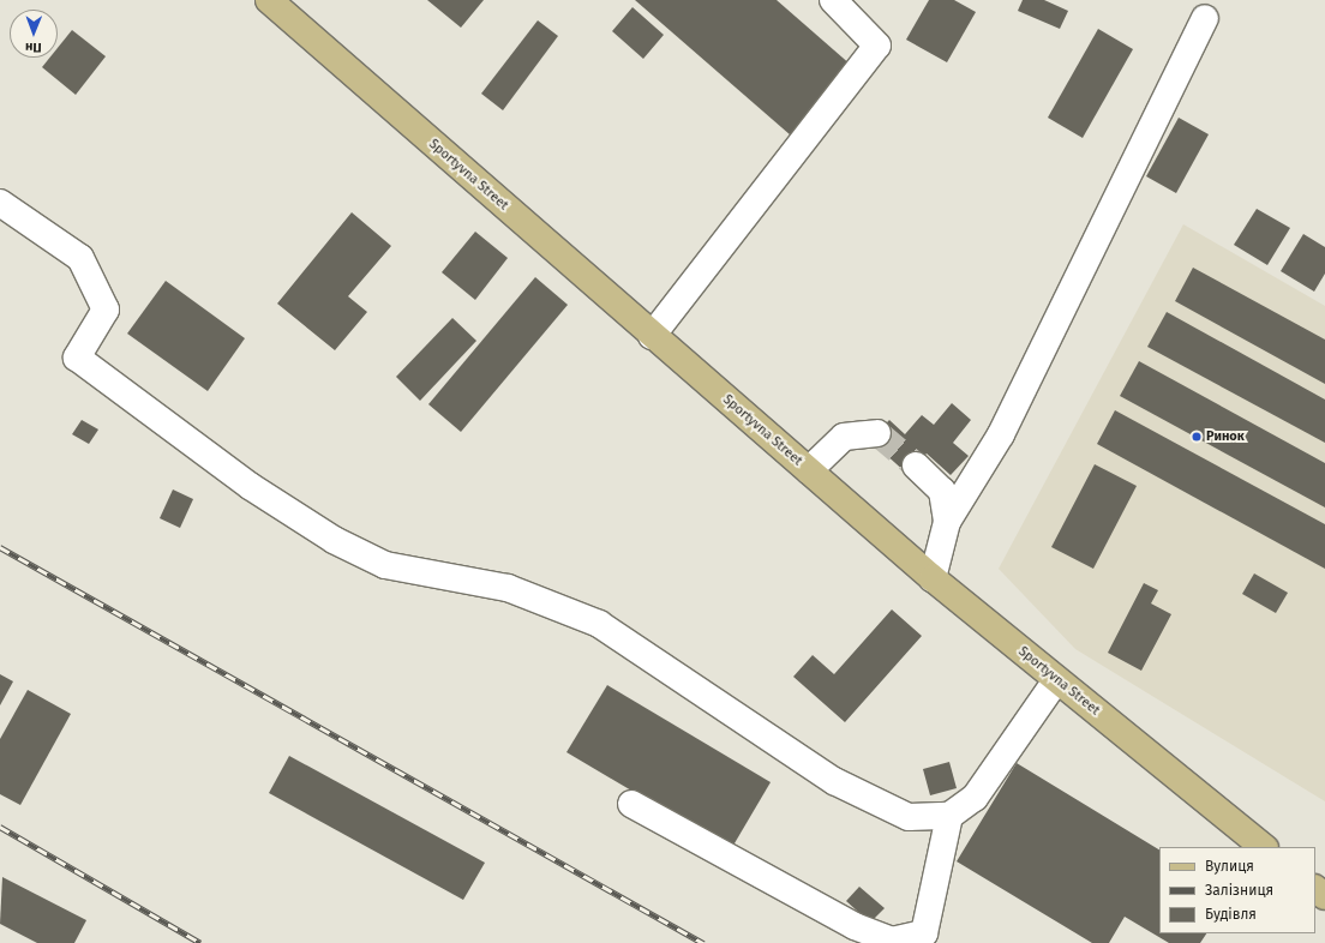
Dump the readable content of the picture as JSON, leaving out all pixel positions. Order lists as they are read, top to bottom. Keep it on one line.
{"streets":{"main road":["Sportyvna Street"]},"places":["Ринок"],"legend":["Вулиця","Залізниця","Будівля"],"north":"bottom"}
